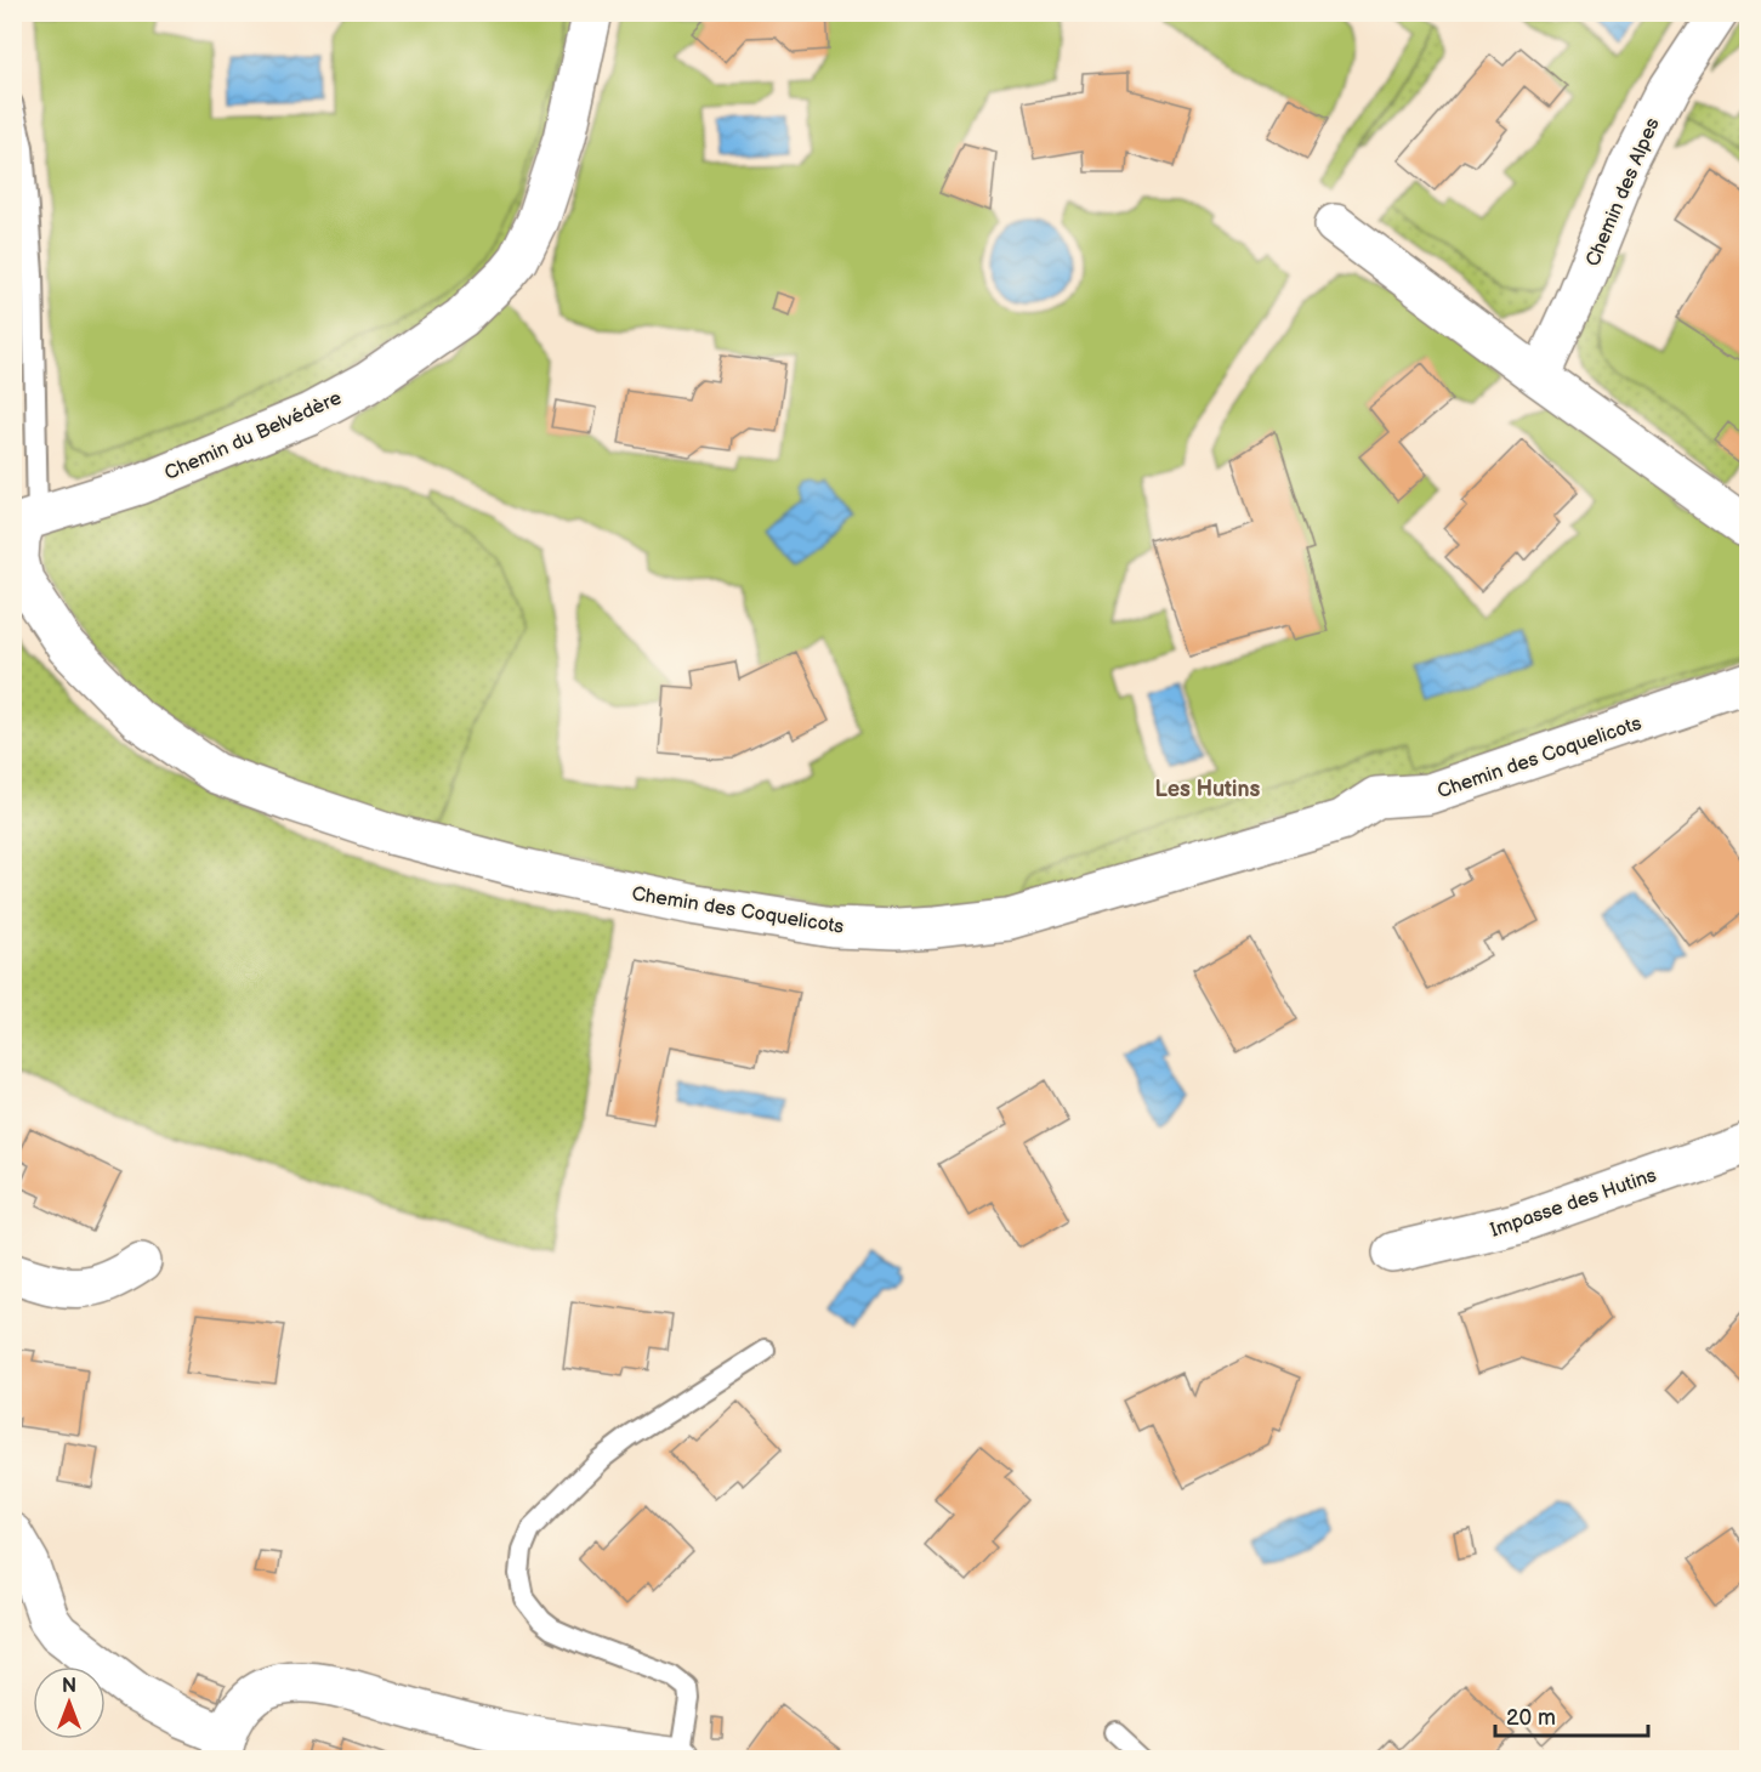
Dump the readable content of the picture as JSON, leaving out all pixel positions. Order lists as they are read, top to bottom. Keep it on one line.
{"streets":{"street":["Chemin des Alpes","Chemin du Belvédère","Chemin des Coquelicots","Impasse des Hutins"]},"crossings":[["Chemin du Belvédère","Chemin des Coquelicots"]],"districts":["Les Hutins"],"scale_bar":"20 m","north":"top"}
